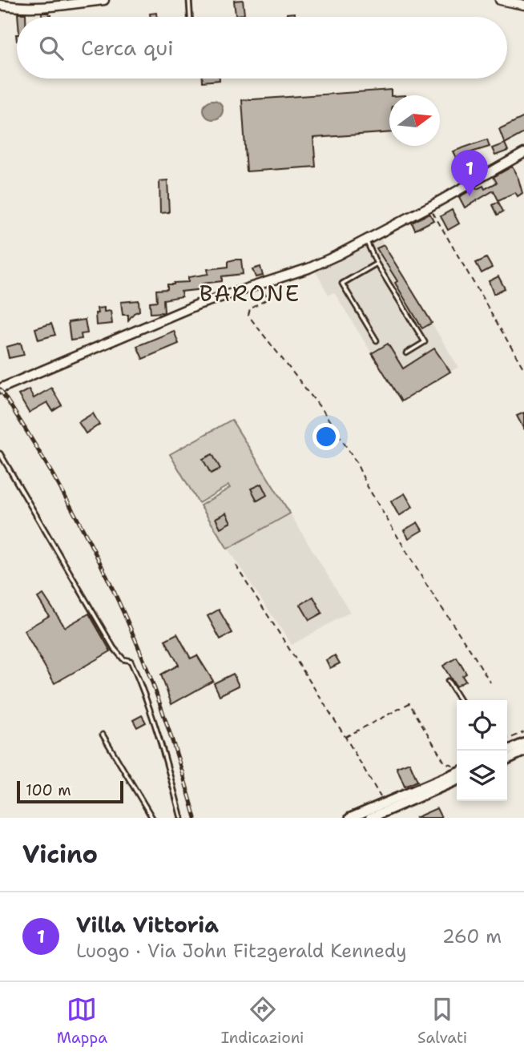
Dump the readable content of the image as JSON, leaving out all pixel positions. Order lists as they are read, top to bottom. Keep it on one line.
{"districts":["BARONE"],"scale_bar":"100 m","north":"right","page":{"search":"Cerca qui","pins":"1","scale":"100 m","heading":"Vicino","list":[{"mark":"1","name":"Villa Vittoria","note":"Luogo · Via John Fitzgerald Kennedy","value":"260 m"}],"nav":["Mappa","Indicazioni","Salvati"]}}
